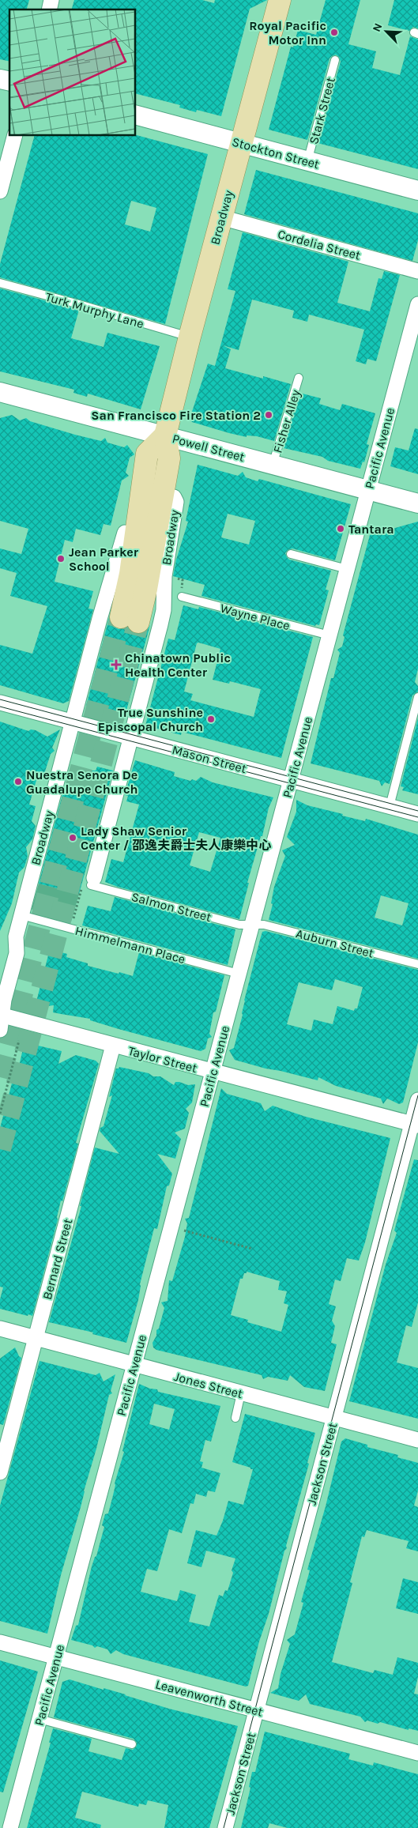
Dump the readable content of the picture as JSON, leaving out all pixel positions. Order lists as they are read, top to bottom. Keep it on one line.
{"streets":{"main road":["Broadway"],"street":["Stockton Street","Cordelia Street","Powell Street","Pacific Avenue","Mason Street","Taylor Street","Bernard Street","Jones Street","Jackson Street","Leavenworth Street"],"lane":["Stark Street","Turk Murphy Lane","Fisher Alley","Wayne Place","Salmon Street","Auburn Street","Himmelmann Place"]},"crossings":[["Stark Street","Stockton Street"],["Stockton Street","Broadway"],["Broadway","Cordelia Street"],["Broadway","Turk Murphy Lane"],["Broadway","Powell Street"],["Broadway","Mason Street"],["Broadway","Salmon Street"],["Broadway","Himmelmann Place"],["Broadway","Taylor Street"],["Fisher Alley","Powell Street"],["Powell Street","Pacific Avenue"],["Pacific Avenue","Wayne Place"],["Pacific Avenue","Mason Street"],["Pacific Avenue","Salmon Street"],["Pacific Avenue","Auburn Street"],["Pacific Avenue","Himmelmann Place"],["Pacific Avenue","Taylor Street"],["Pacific Avenue","Jones Street"],["Pacific Avenue","Leavenworth Street"],["Salmon Street","Auburn Street"],["Taylor Street","Bernard Street"],["Taylor Street","Jackson Street"],["Bernard Street","Jones Street"],["Jones Street","Jackson Street"],["Jackson Street","Leavenworth Street"]],"places":{"other":["Royal Pacific Motor Inn","San Francisco Fire Station 2","Tantara","Jean Parker School","True Sunshine Episcopal Church","Nuestra Senora De Guadalupe Church","Lady Shaw Senior Center / 邵逸夫爵士夫人康樂中心"],"health":["Chinatown Public Health Center"]},"north":"top left"}
